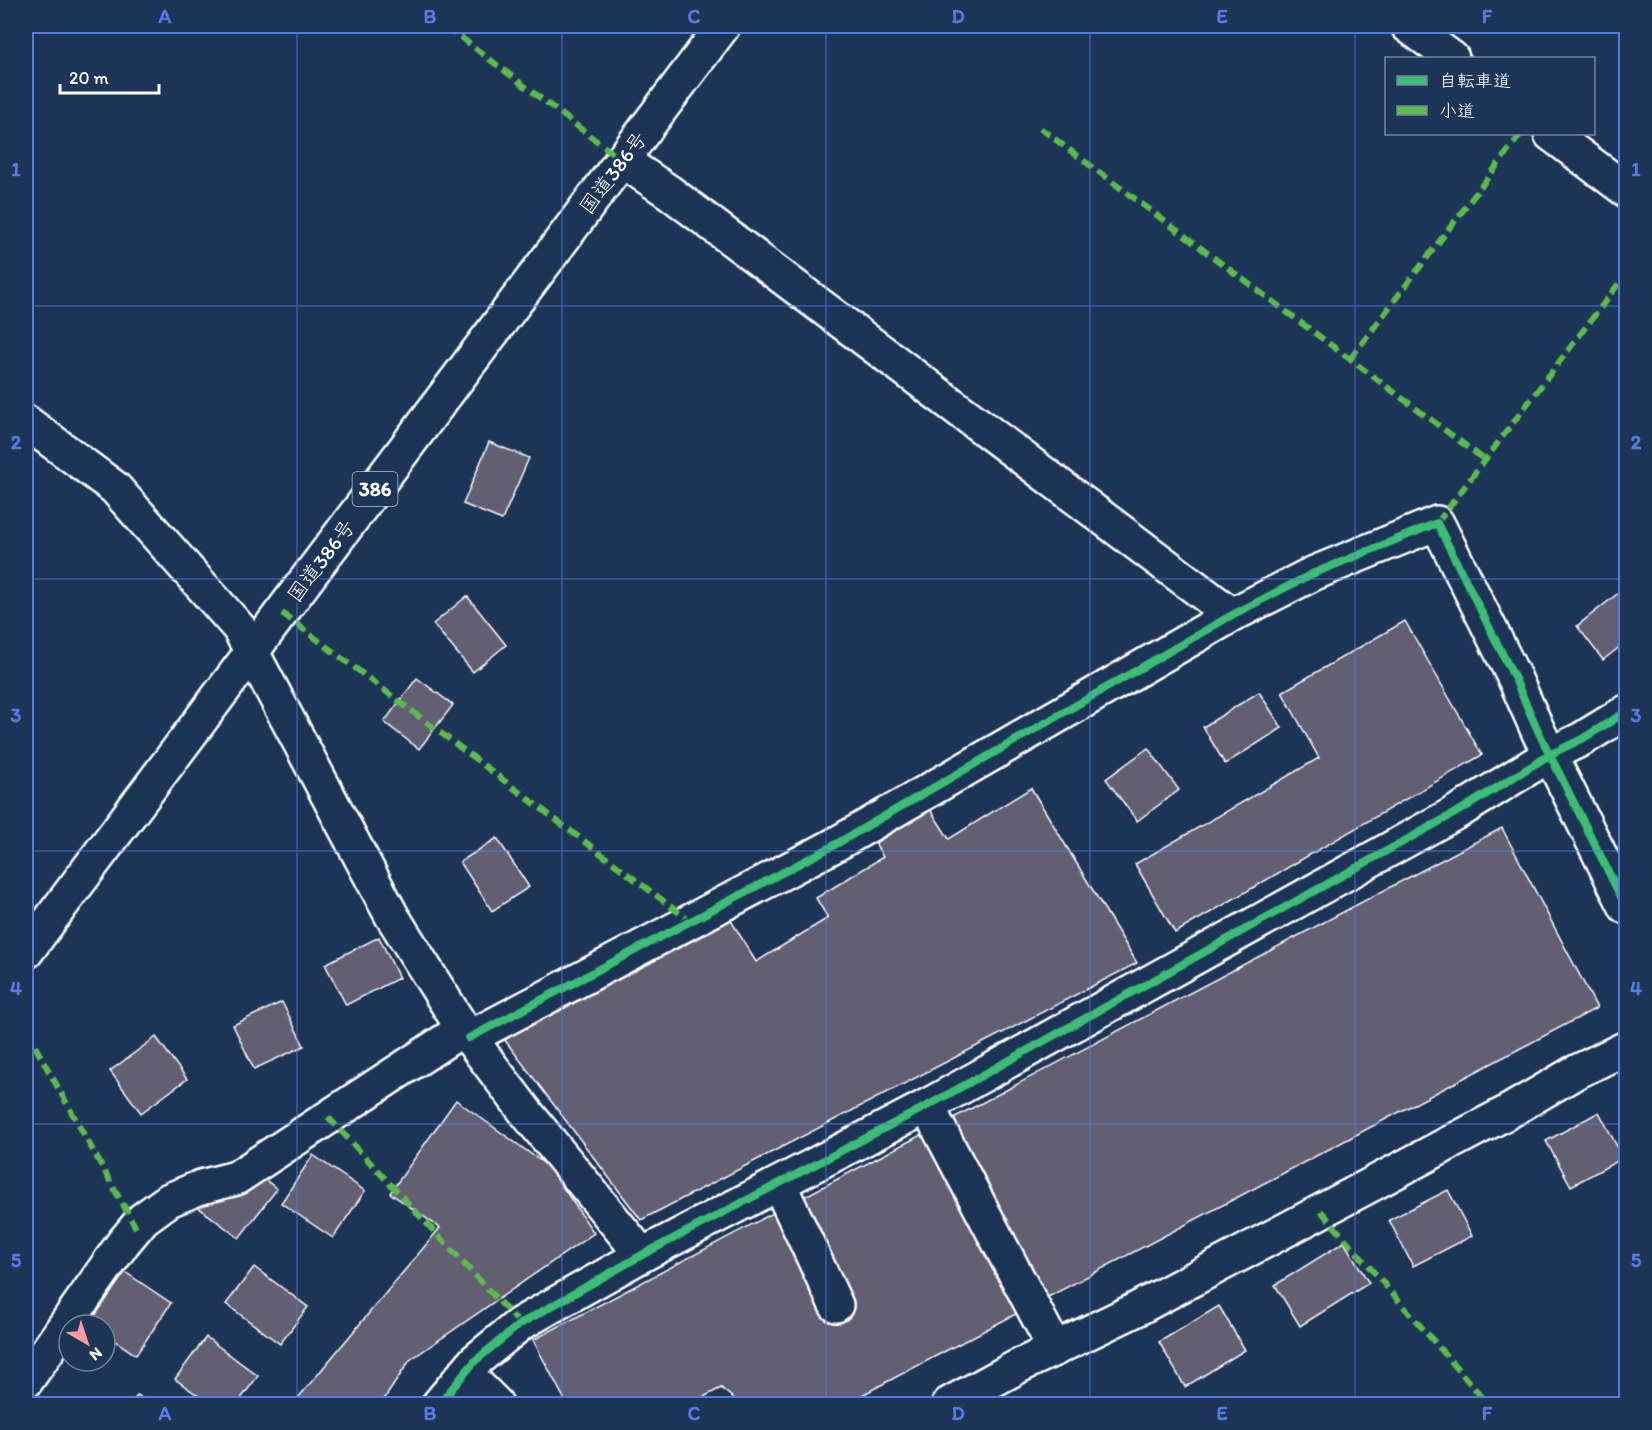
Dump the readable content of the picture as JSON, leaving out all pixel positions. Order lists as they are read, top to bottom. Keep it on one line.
{"streets":{"main road":["国道386号","386"]},"legend":["自転車道","小道"],"scale_bar":"20 m","north":"bottom right","grid":{"columns":["A","B","C","D","E","F"],"rows":["1","2","3","4","5"]}}
